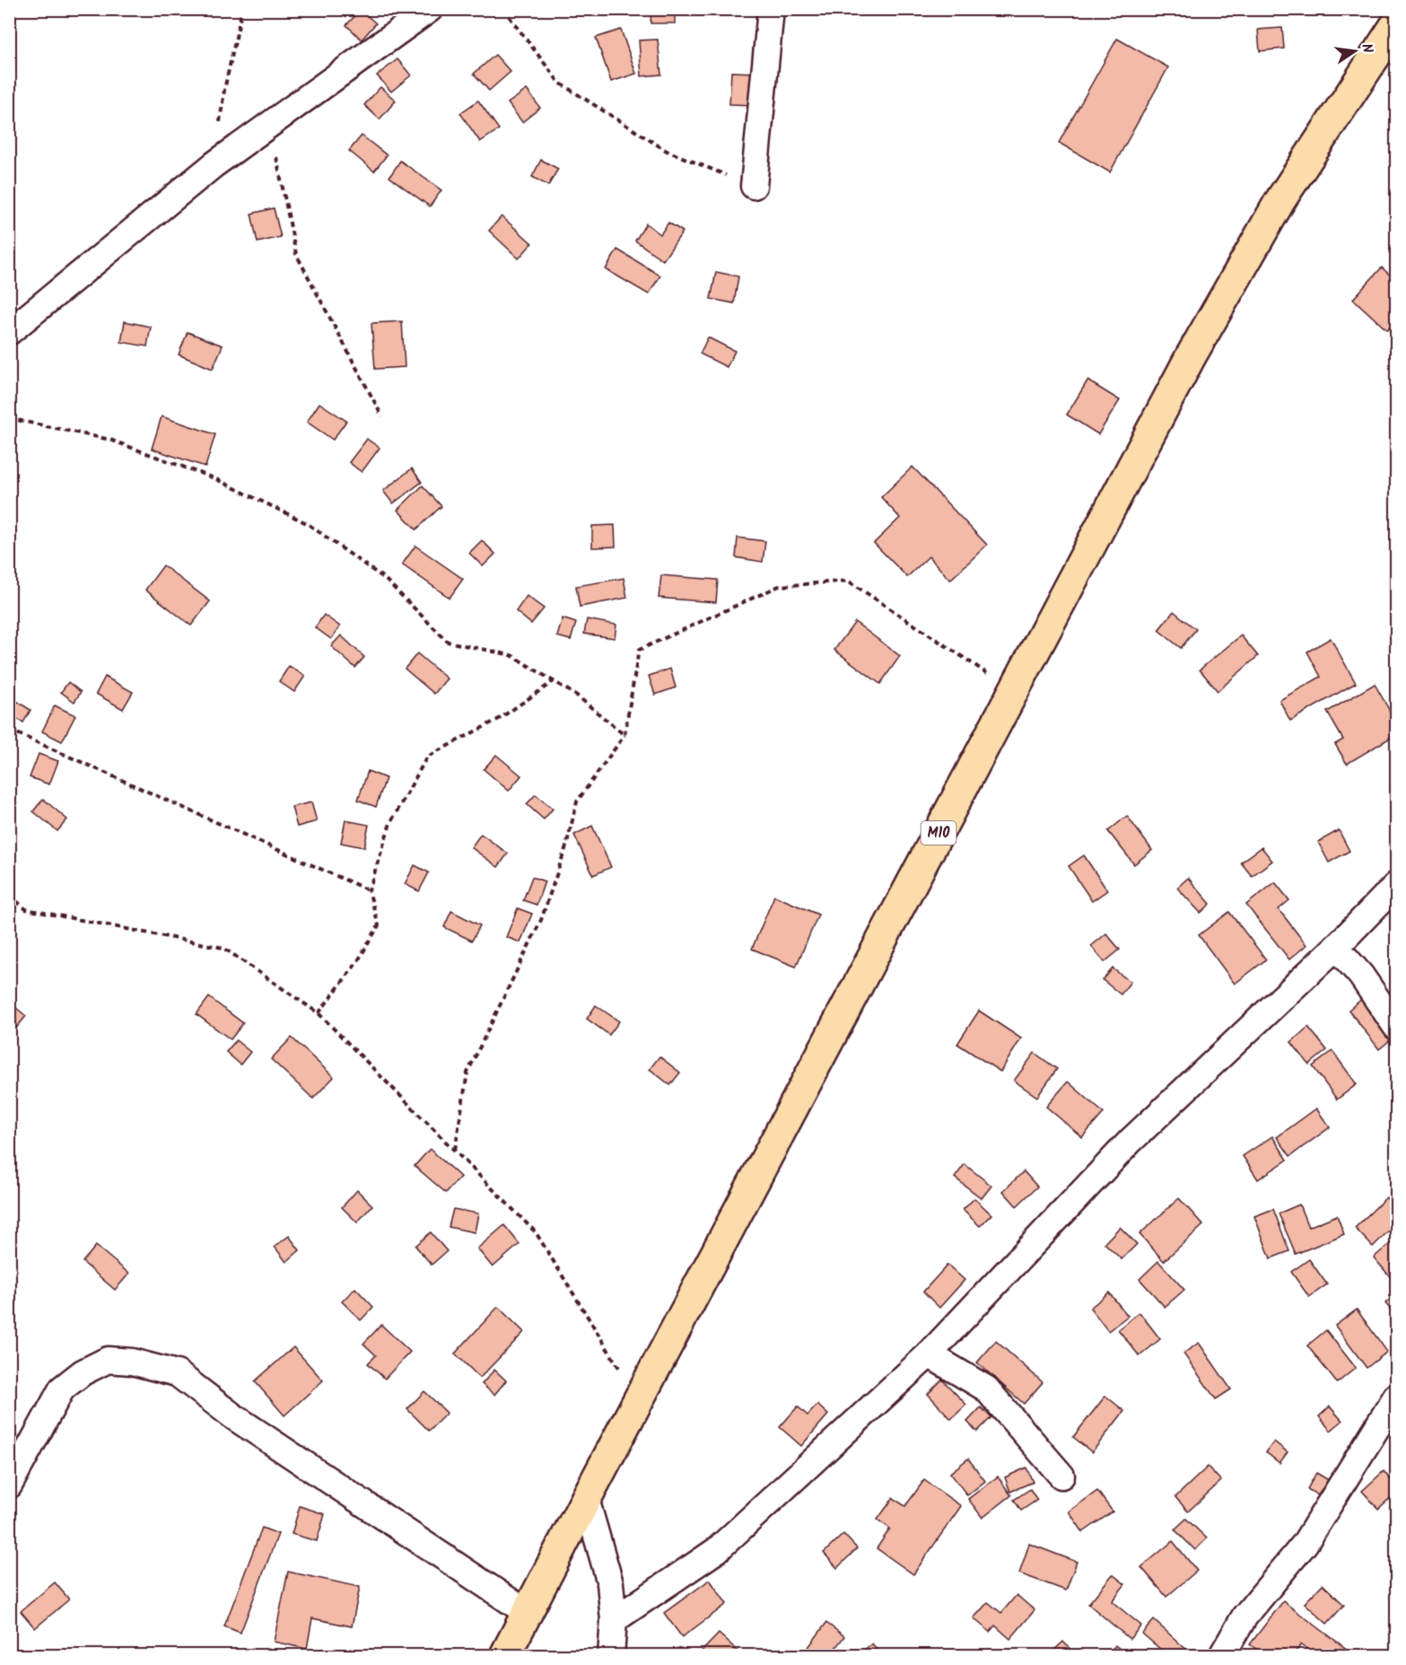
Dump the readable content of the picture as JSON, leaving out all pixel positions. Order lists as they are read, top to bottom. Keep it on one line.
{"streets":{"main road":["M10"]},"north":"right"}
